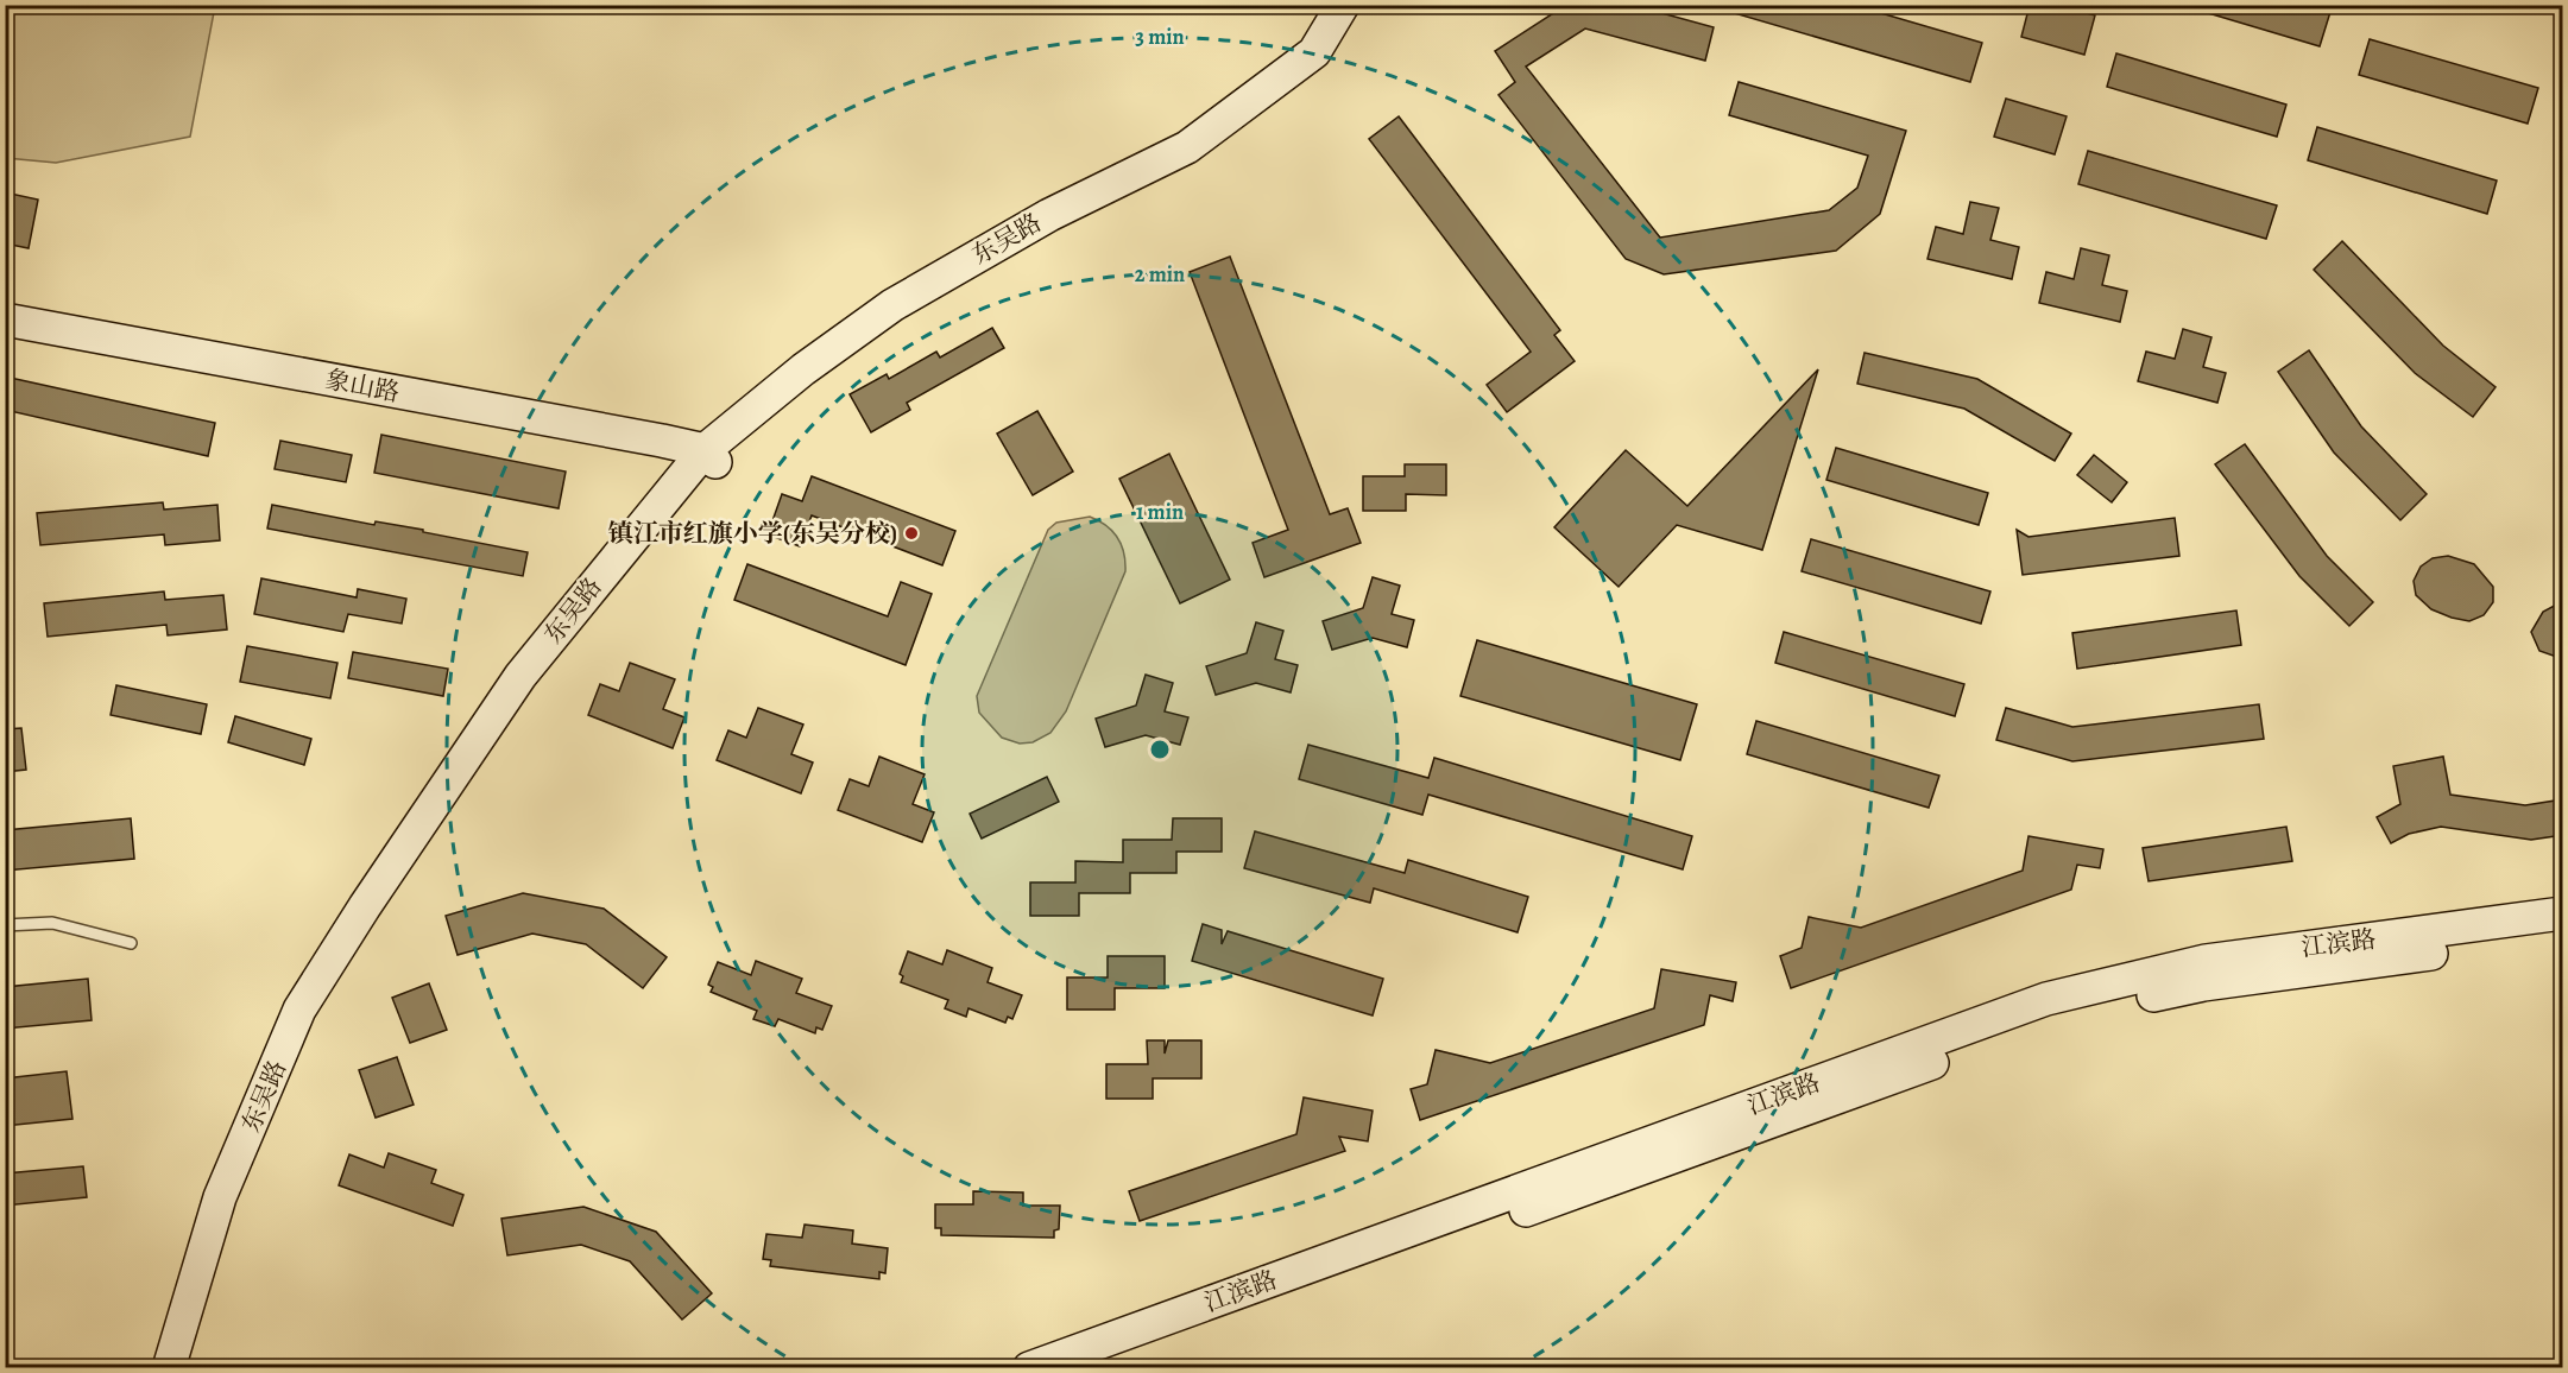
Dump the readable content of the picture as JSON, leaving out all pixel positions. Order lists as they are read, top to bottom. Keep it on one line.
{"streets":{"main road":["东吴路","象山路","江滨路"]},"crossings":[["东吴路","象山路"]],"places":["镇江市红旗小学(东吴分校)"],"rings":["3 min","2 min","1 min"]}
